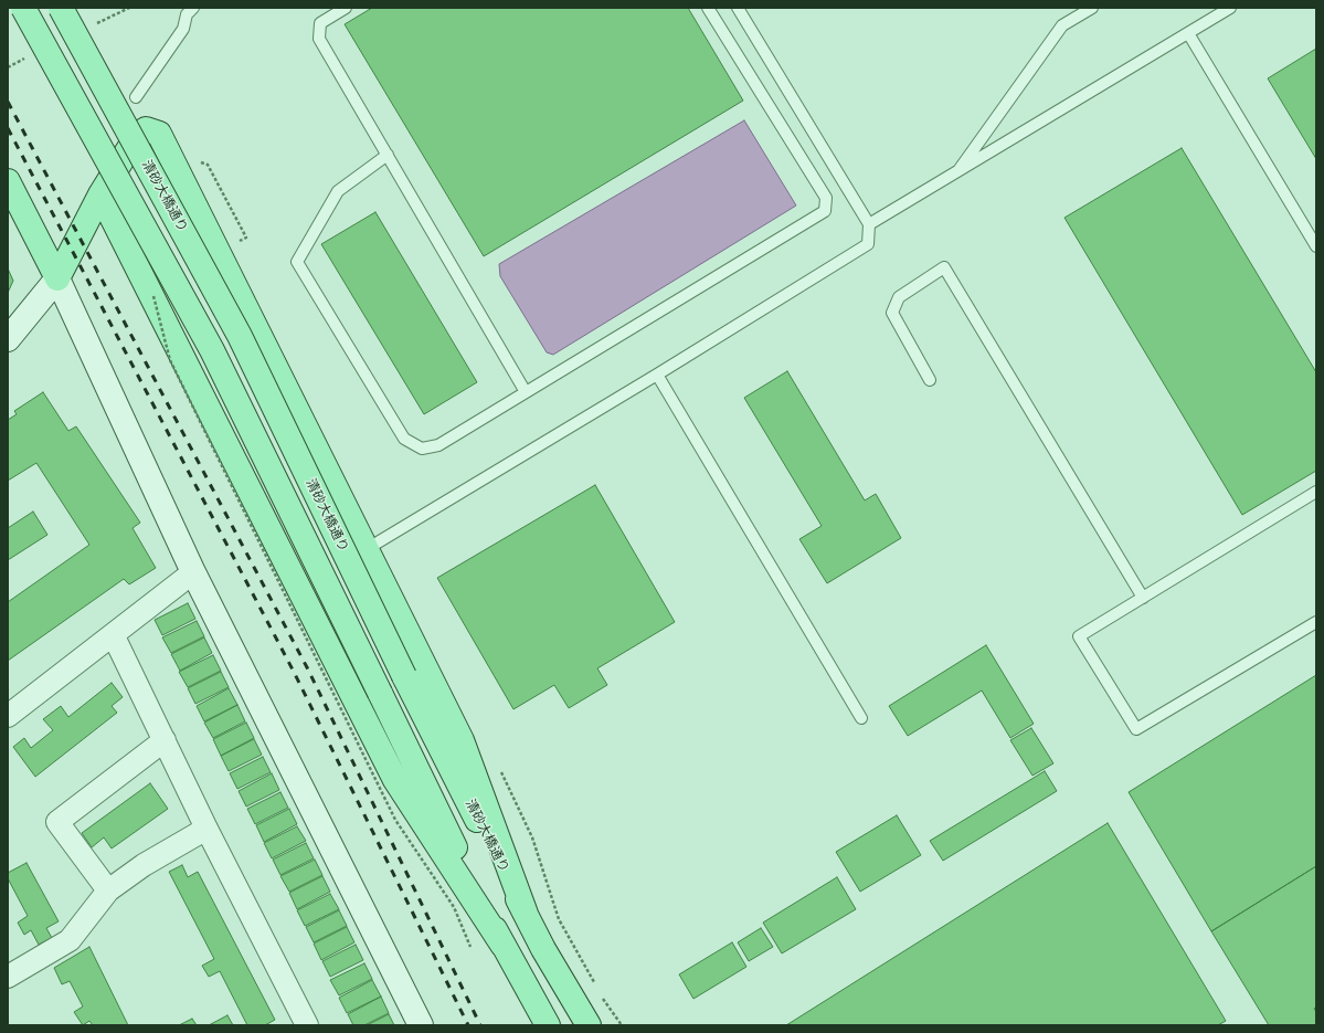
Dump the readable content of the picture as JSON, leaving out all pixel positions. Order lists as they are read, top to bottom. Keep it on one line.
{"streets":{"main road":["清砂大橋通り"]}}
